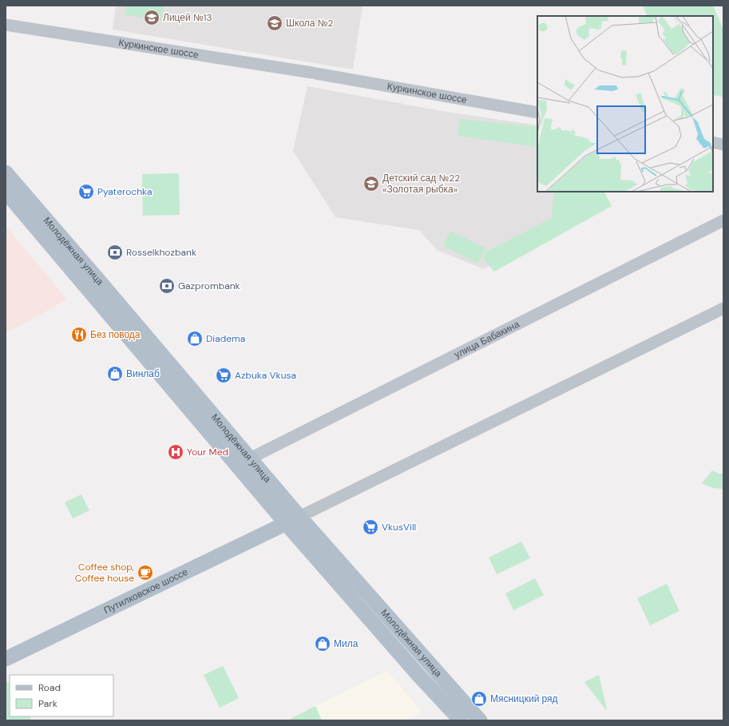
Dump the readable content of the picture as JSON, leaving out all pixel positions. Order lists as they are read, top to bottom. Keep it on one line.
{"streets":{"main road":["Молодёжная улица","Путилковское шоссе"],"street":["Куркинское шоссе","улица Бабакина"]},"crossings":[["Молодёжная улица","улица Бабакина"],["Молодёжная улица","Путилковское шоссе"]],"places":{"school or university":["Лицей №13","Школа №2","Детский сад №22 «Золотая рыбка»"],"supermarket":["Pyaterochka","Azbuka Vkusa","VkusVill"],"bank":["Rosselkhozbank","Gazprombank"],"restaurant":["Без повода"],"shop":["Diadema","Винлаб","Мила","Мясницкий ряд"],"hospital":["Your Med"],"cafe":["Coffee shop, Coffee house"]},"legend":["Road","Park"]}
